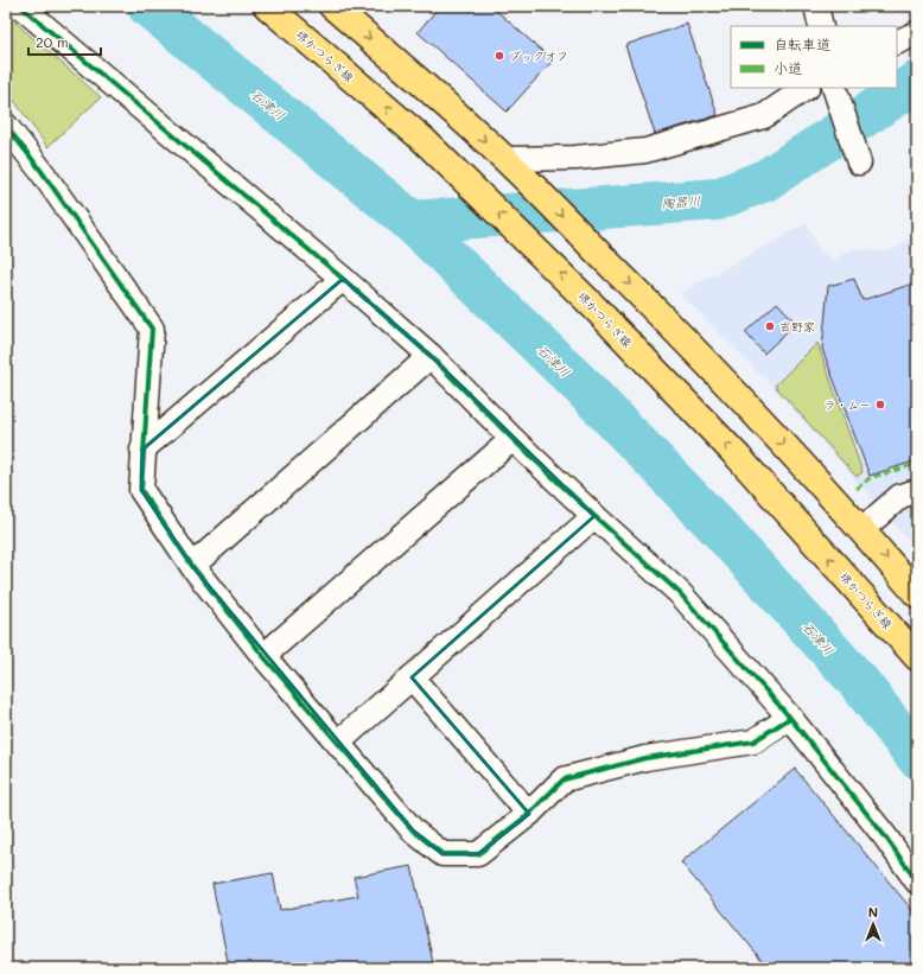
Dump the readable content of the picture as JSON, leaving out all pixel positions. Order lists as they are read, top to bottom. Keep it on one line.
{"streets":{"main road":["堺かつらぎ線"]},"water":["石津川","陶器川"],"places":["ブックオフ","吉野家","ラ・ムー"],"legend":["自転車道","小道"],"scale_bar":"20 m","north":"top"}
